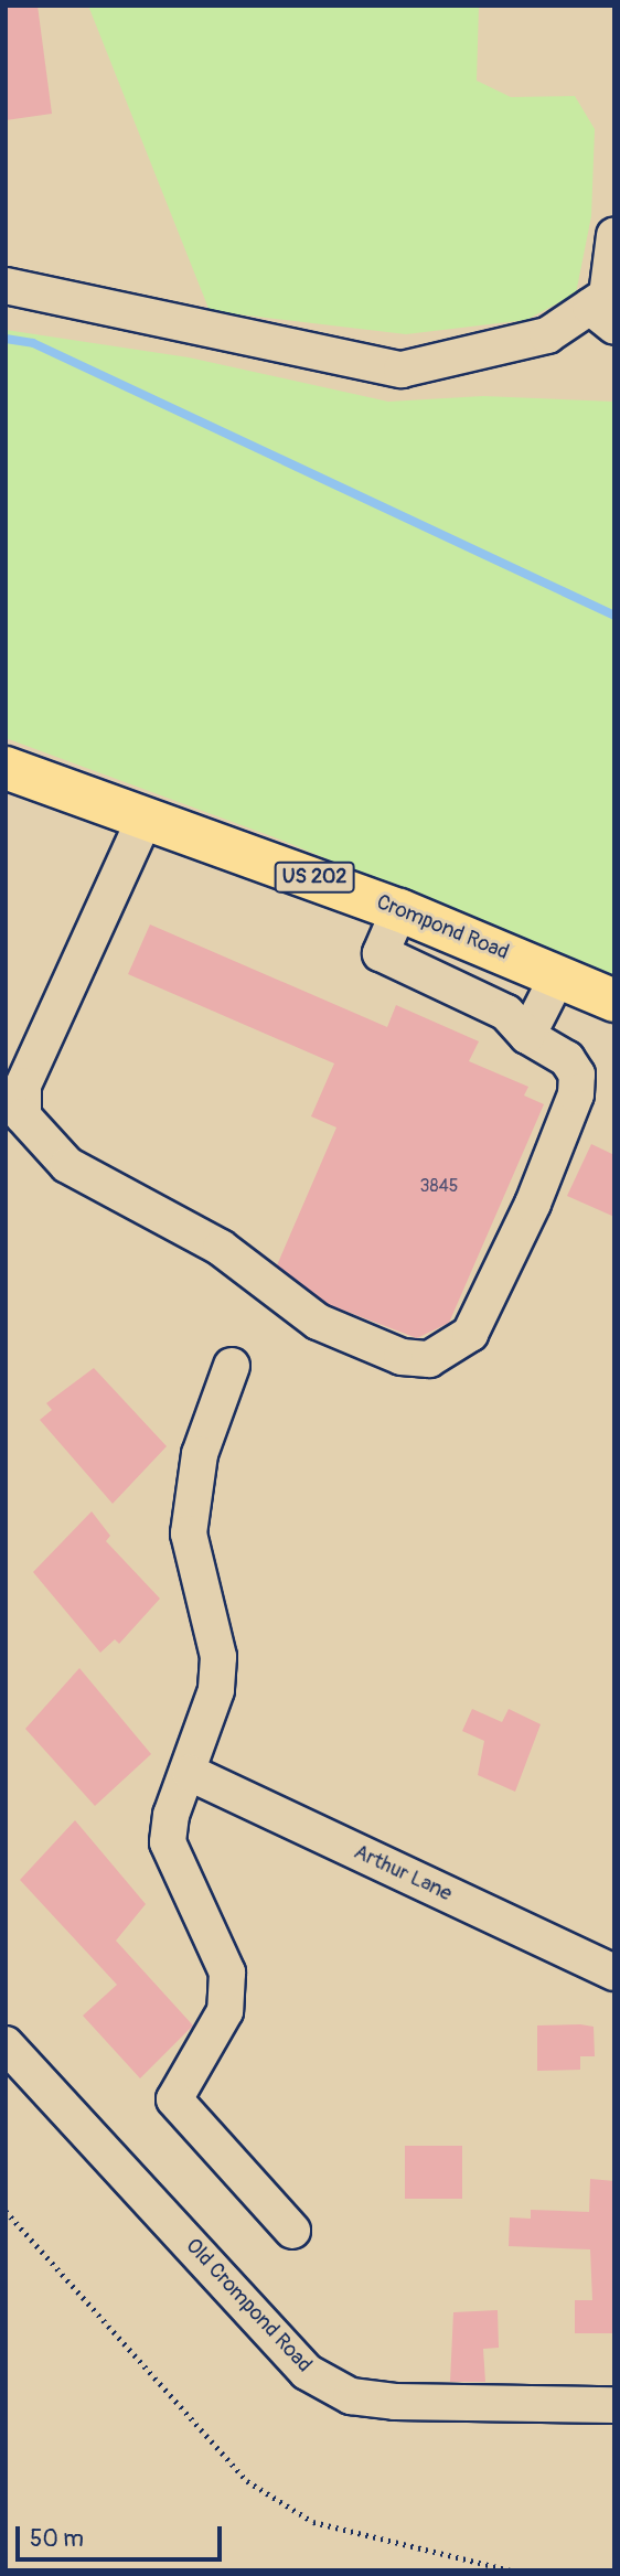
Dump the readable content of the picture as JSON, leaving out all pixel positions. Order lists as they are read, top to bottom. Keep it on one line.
{"streets":{"highway":["US 202","Crompond Road"],"street":["Arthur Lane","Old Crompond Road"]},"house_numbers":["3845"],"scale_bar":"50 m"}
